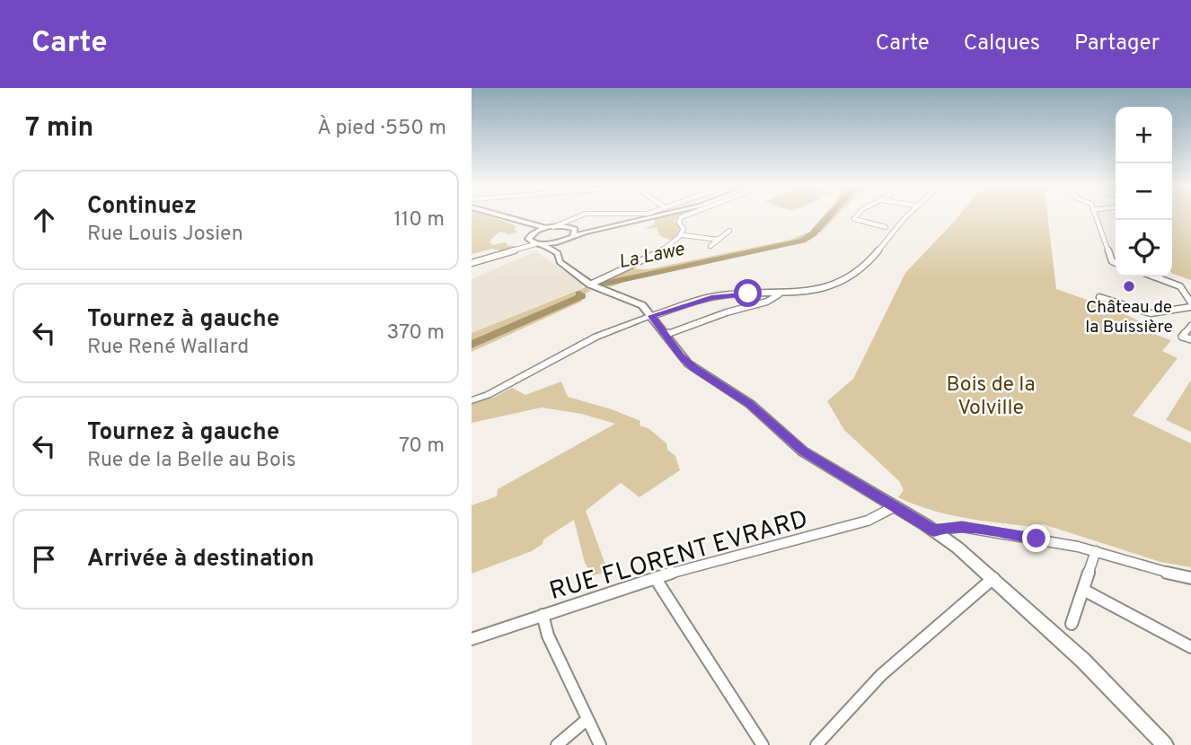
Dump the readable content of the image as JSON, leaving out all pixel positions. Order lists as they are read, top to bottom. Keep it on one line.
{"streets":{"street":["RUE FLORENT EVRARD"]},"water":["La Lawe"],"parks":["Bois de la Volville"],"places":["Château de la Buissière"],"page":{"header":"Carte","nav":["Carte","Calques","Partager"],"heading":["7 min","À pied · 550 m"],"map_buttons":["+","−"],"list":[["Continuez","Rue Louis Josien","110 m"],["Tournez à gauche","Rue René Wallard","370 m"],["Tournez à gauche","Rue de la Belle au Bois","70 m"],"Arrivée à destination"]}}
